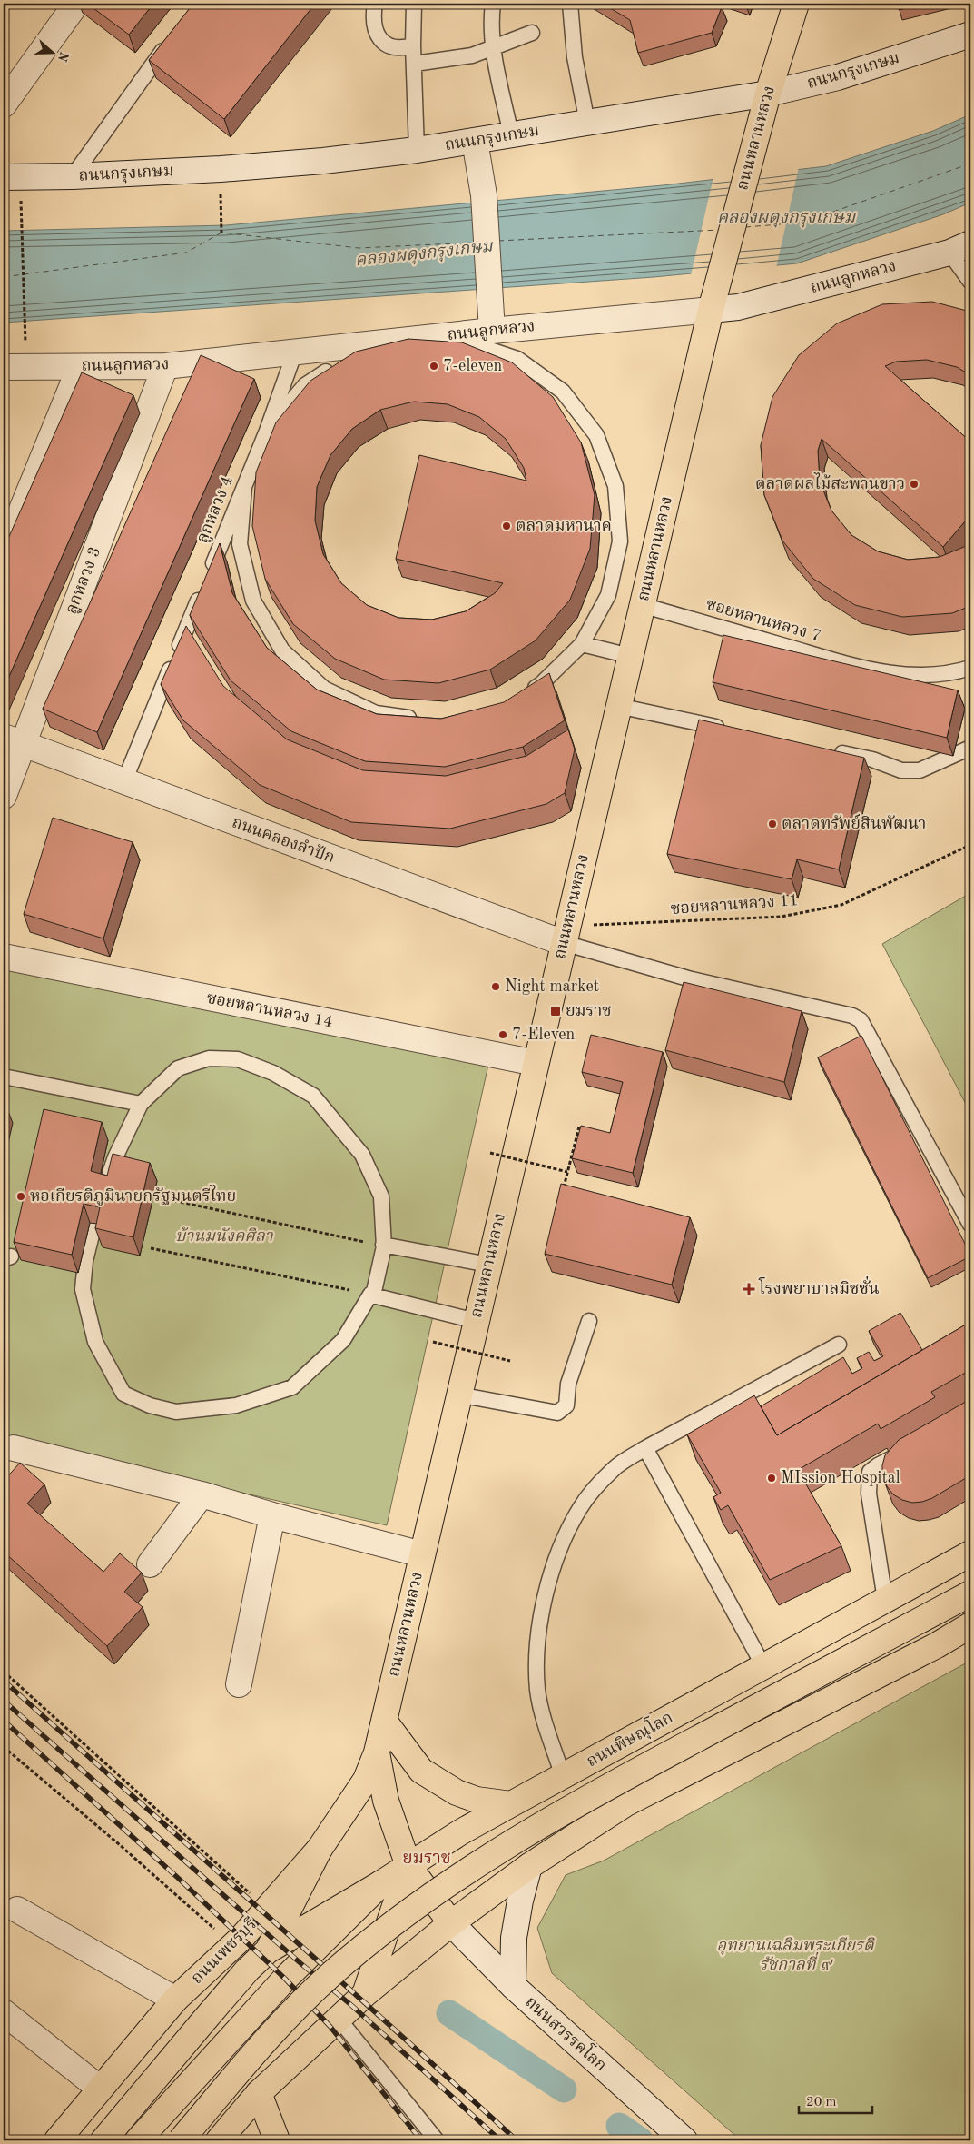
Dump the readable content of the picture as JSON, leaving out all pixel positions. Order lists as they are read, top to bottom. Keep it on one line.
{"streets":{"main road":["ถนนหลานหลวง","ถนนพิษณุโลก","ถนนเพชรบุรี"],"street":["ถนนกรุงเกษม","ถนนลูกหลวง","ลูกหลวง 3","ถนนคลองลำปัก","ซอยหลานหลวง 14","ถนนสวรรคโลก"],"lane":["ลูกหลวง 4","ซอยหลานหลวง 7"],"path":["ซอยหลานหลวง 11"]},"crossings":[["ถนนกรุงเกษม","ถนนหลานหลวง"],["ถนนหลานหลวง","ถนนลูกหลวง"],["ถนนหลานหลวง","ซอยหลานหลวง 7"],["ถนนหลานหลวง","ถนนคลองลำปัก"],["ถนนหลานหลวง","ซอยหลานหลวง 11"],["ถนนหลานหลวง","ซอยหลานหลวง 14"],["ถนนหลานหลวง","ถนนพิษณุโลก"],["ถนนหลานหลวง","ถนนเพชรบุรี"],["ถนนหลานหลวง","ถนนสวรรคโลก"],["ถนนลูกหลวง","ลูกหลวง 4"],["ถนนลูกหลวง","ลูกหลวง 3"],["ลูกหลวง 4","ถนนคลองลำปัก"],["ลูกหลวง 3","ถนนคลองลำปัก"],["ถนนคลองลำปัก","ซอยหลานหลวง 11"]],"districts":["ยมราช"],"water":["คลองผดุงกรุงเกษม"],"parks":["บ้านมนังคศิลา","อุทยานเฉลิมพระเกียรติ รัชกาลที่ ๙"],"places":{"other":["7-eleven","ตลาดผลไม้สะพานขาว","ตลาดมหานาค","ตลาดทรัพย์สินพัฒนา","Night market","7-Eleven","หอเกียรติภูมินายกรัฐมนตรีไทย","MIssion Hospital"],"transit":["ยมราช"],"health":["โรงพยาบาลมิชชั่น"]},"scale_bar":"20 m","north":"right"}
